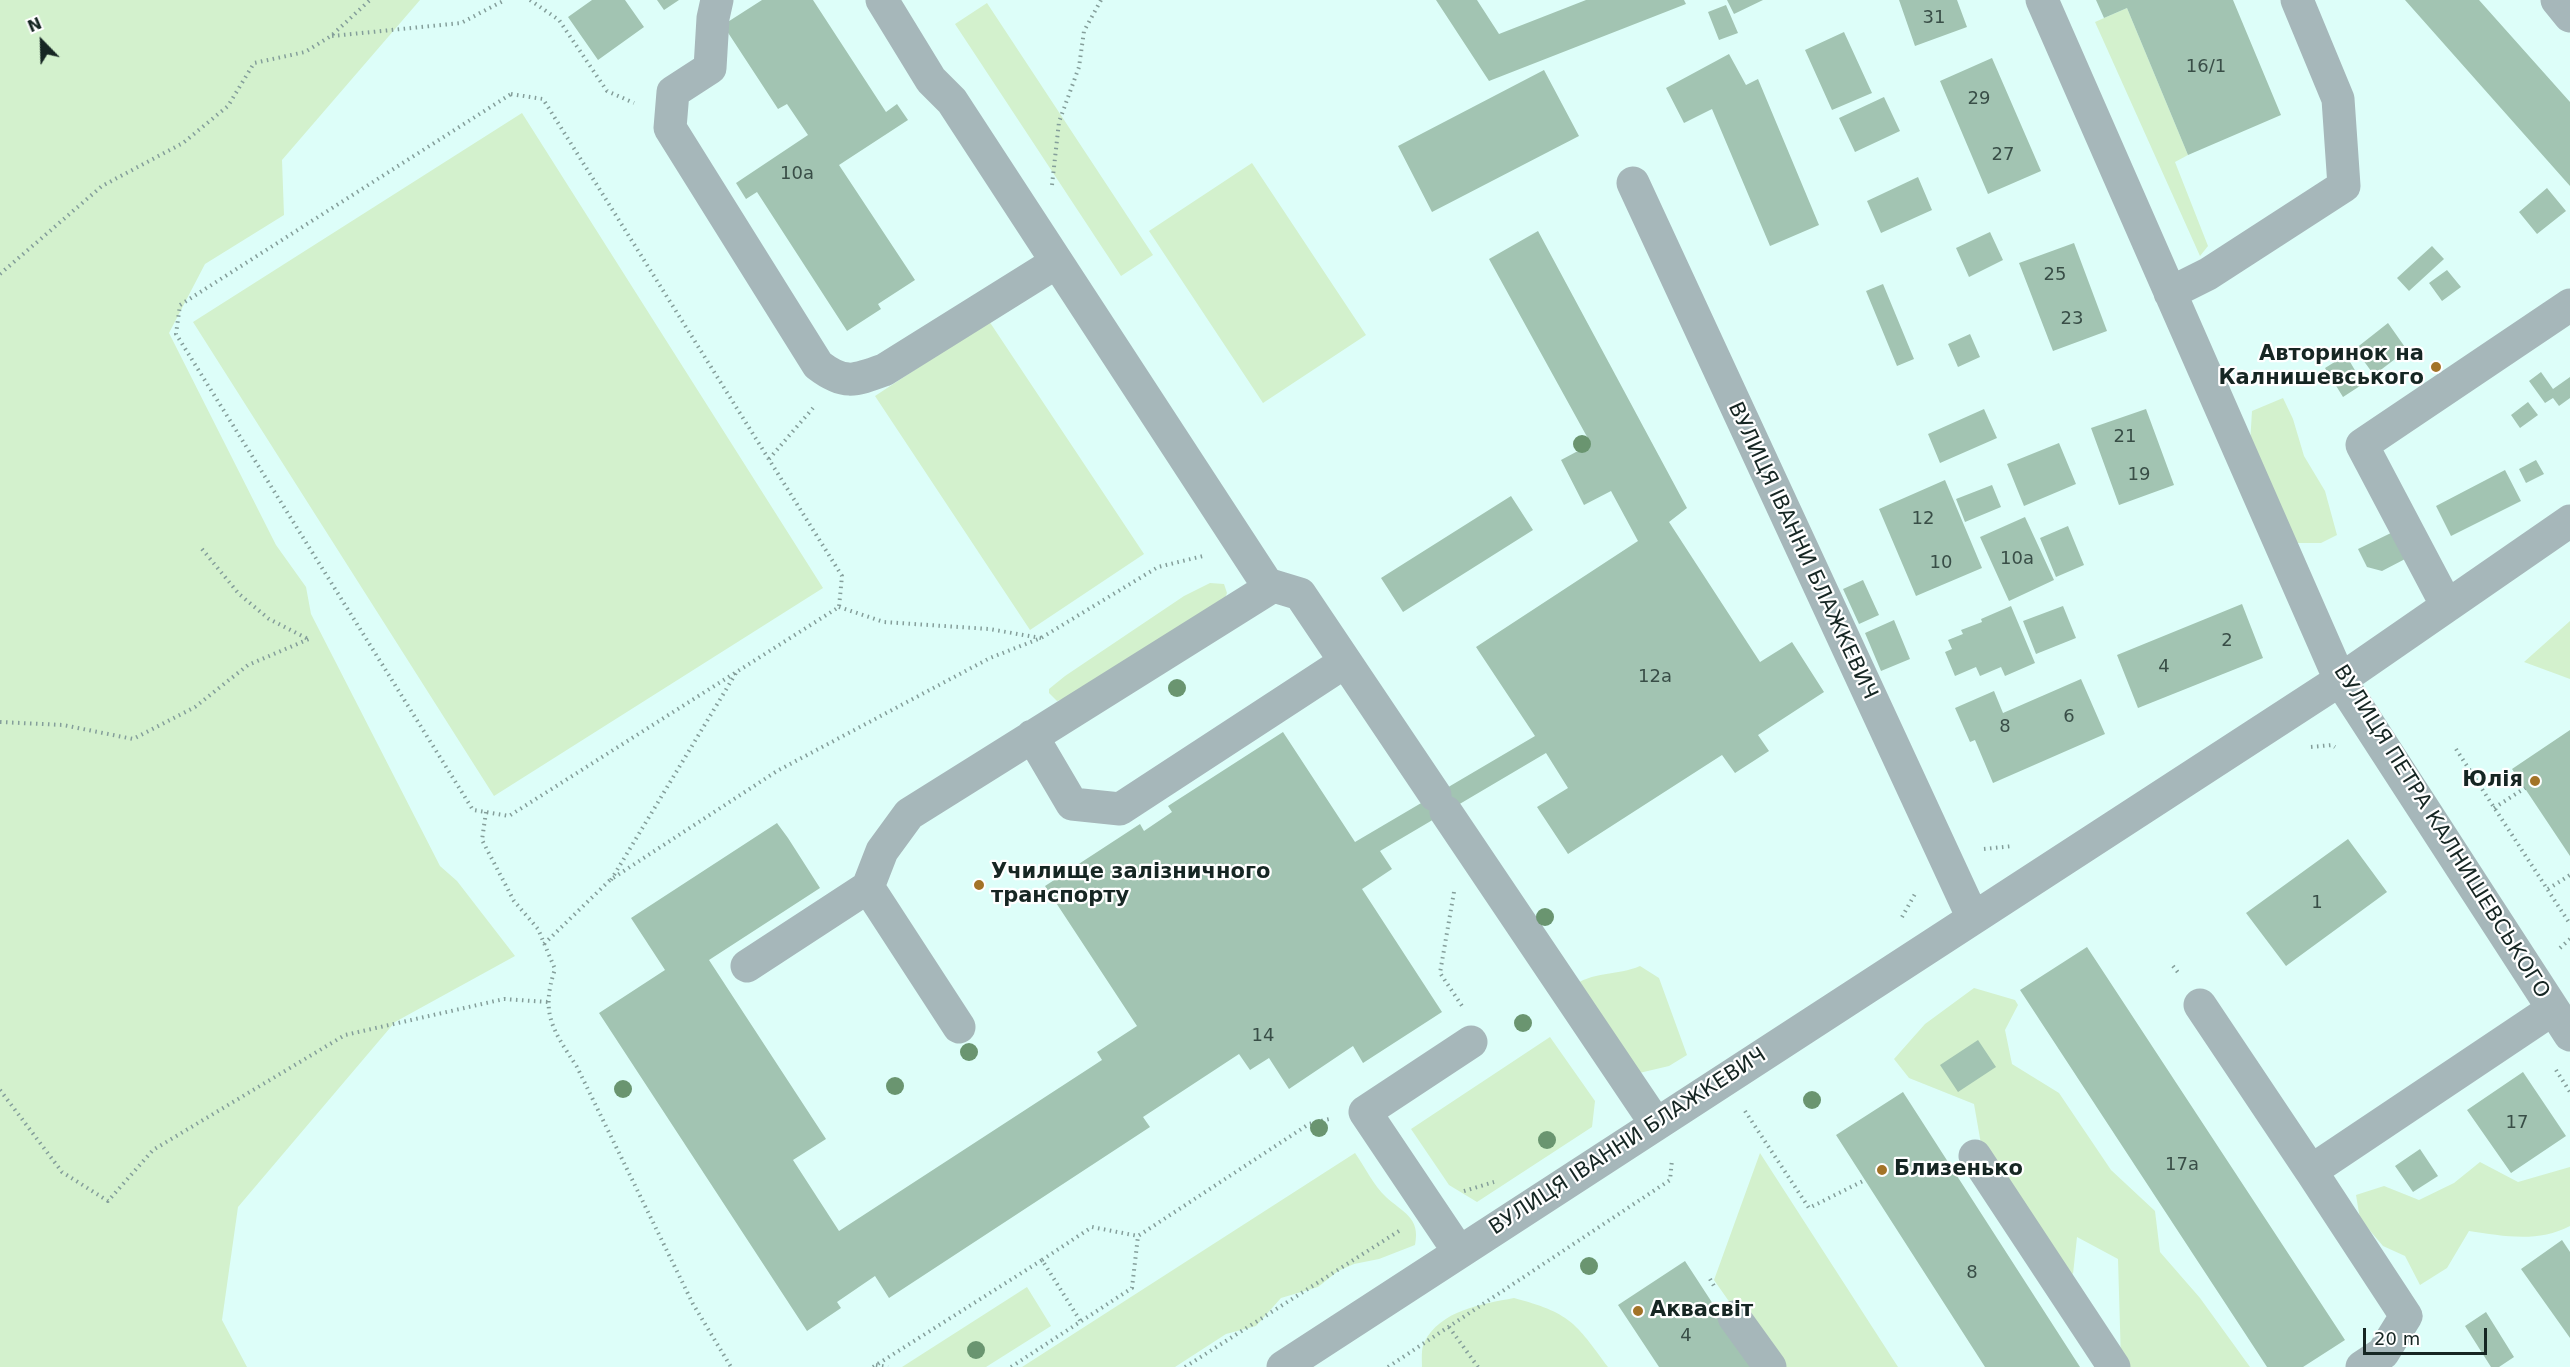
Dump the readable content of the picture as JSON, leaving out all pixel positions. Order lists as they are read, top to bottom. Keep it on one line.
{"streets":{"street":["ВУЛИЦЯ ІВАННИ БЛАЖКЕВИЧ","ВУЛИЦЯ ПЕТРА КАЛНИШЕВСЬКОГО"]},"crossings":[["ВУЛИЦЯ ІВАННИ БЛАЖКЕВИЧ","ВУЛИЦЯ ПЕТРА КАЛНИШЕВСЬКОГО"]],"places":["Авторинок на Калнишевського","Юлія","Училище залізничного транспорту","Близенько","Аквасвіт"],"house_numbers":["31","16/1","29","27","10а","25","23","21","19","12","10а","10","2","4","12а","6","8","1","14","17","17а","8","4"],"scale_bar":"20 m","north":"top left"}
